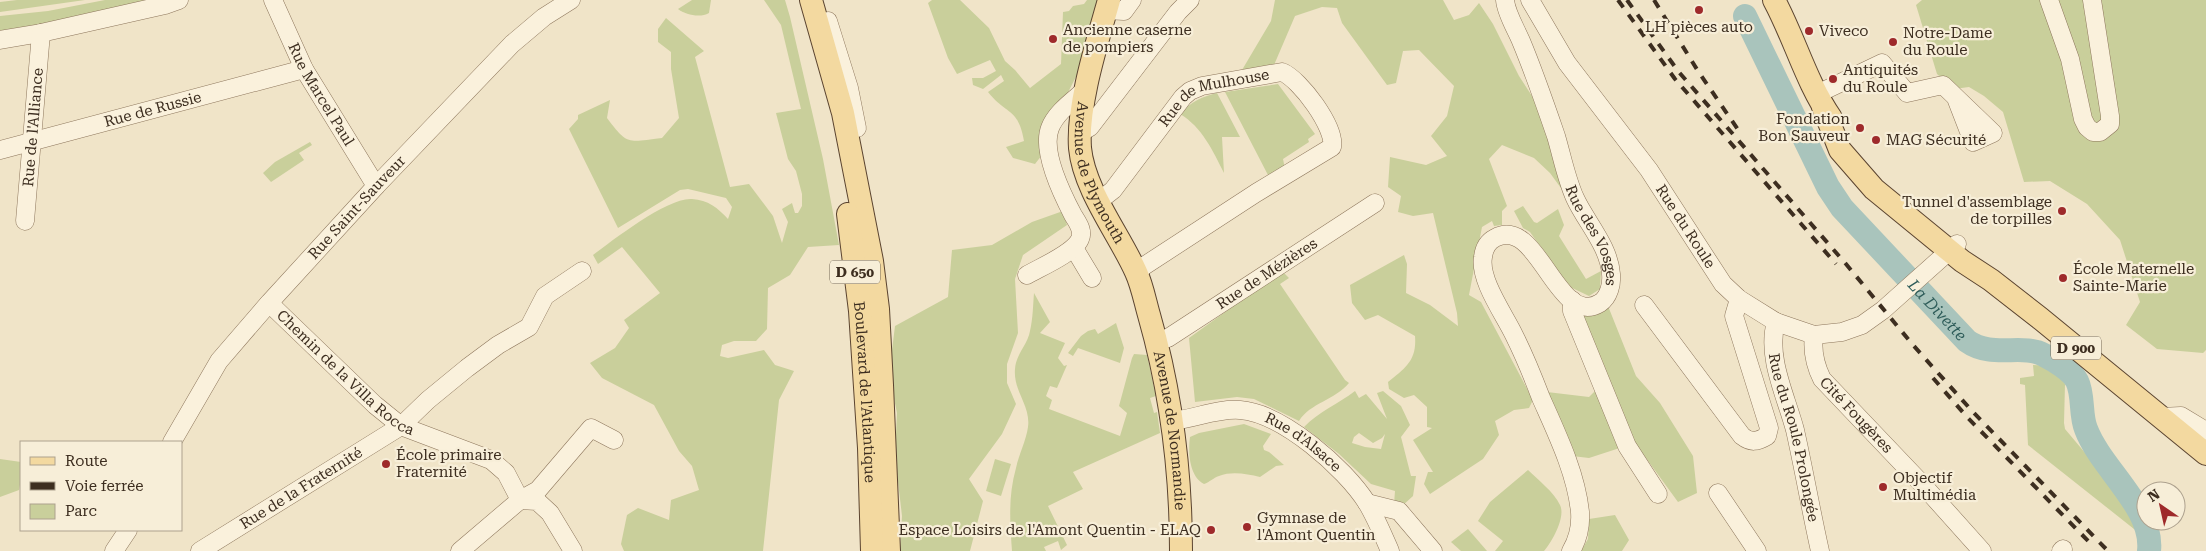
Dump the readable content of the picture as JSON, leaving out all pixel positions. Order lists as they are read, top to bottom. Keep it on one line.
{"streets":{"main road":["Avenue de Plymouth","D 650","D 900","Boulevard de l'Atlantique","Avenue de Normandie"],"street":["Rue Marcel Paul","Rue de Mulhouse","Rue de Russie","Rue de l'Alliance","Rue Saint-Sauveur","Rue du Roule","Rue des Vosges","Rue de Mézières","Chemin de la Villa Rocca","Cité Fougères","Rue du Roule Prolongée","Rue d'Alsace","Rue de la Fraternité"]},"crossings":[["Rue Marcel Paul","Rue de Russie"],["Rue Marcel Paul","Rue Saint-Sauveur"],["Rue de Mulhouse","Avenue de Plymouth"],["Rue de Russie","Rue de l'Alliance"],["Avenue de Plymouth","Rue de Mézières"],["Avenue de Plymouth","Avenue de Normandie"],["Rue Saint-Sauveur","Chemin de la Villa Rocca"],["Rue du Roule","D 900"],["Rue du Roule","Cité Fougères"],["Rue du Roule","Rue du Roule Prolongée"],["Rue de Mézières","Avenue de Normandie"],["Chemin de la Villa Rocca","Rue de la Fraternité"],["Avenue de Normandie","Rue d'Alsace"]],"water":["La Divette"],"places":["LH pièces auto","Viveco","Ancienne caserne de pompiers","Notre-Dame du Roule","Antiquités du Roule","Fondation Bon Sauveur","MAG Sécurité","Tunnel d'assemblage de torpilles","École Maternelle Sainte-Marie","École primaire Fraternité","Objectif Multimédia","Gymnase de l'Amont Quentin","Espace Loisirs de l'Amont Quentin - ELAQ"],"legend":["Route","Voie ferrée","Parc"],"north":"top left"}
